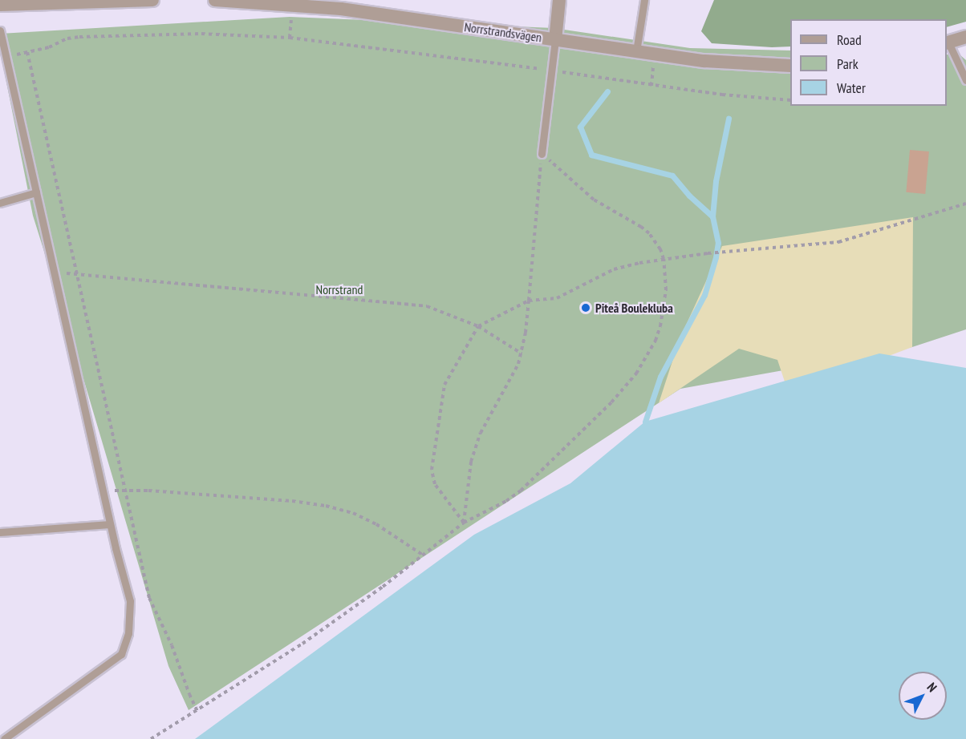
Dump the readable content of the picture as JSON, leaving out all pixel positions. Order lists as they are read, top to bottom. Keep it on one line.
{"streets":{"street":["Norrstrandsvägen"]},"parks":["Norrstrand"],"places":["Piteå Boulekluba"],"legend":["Road","Park","Water"],"north":"top right"}
